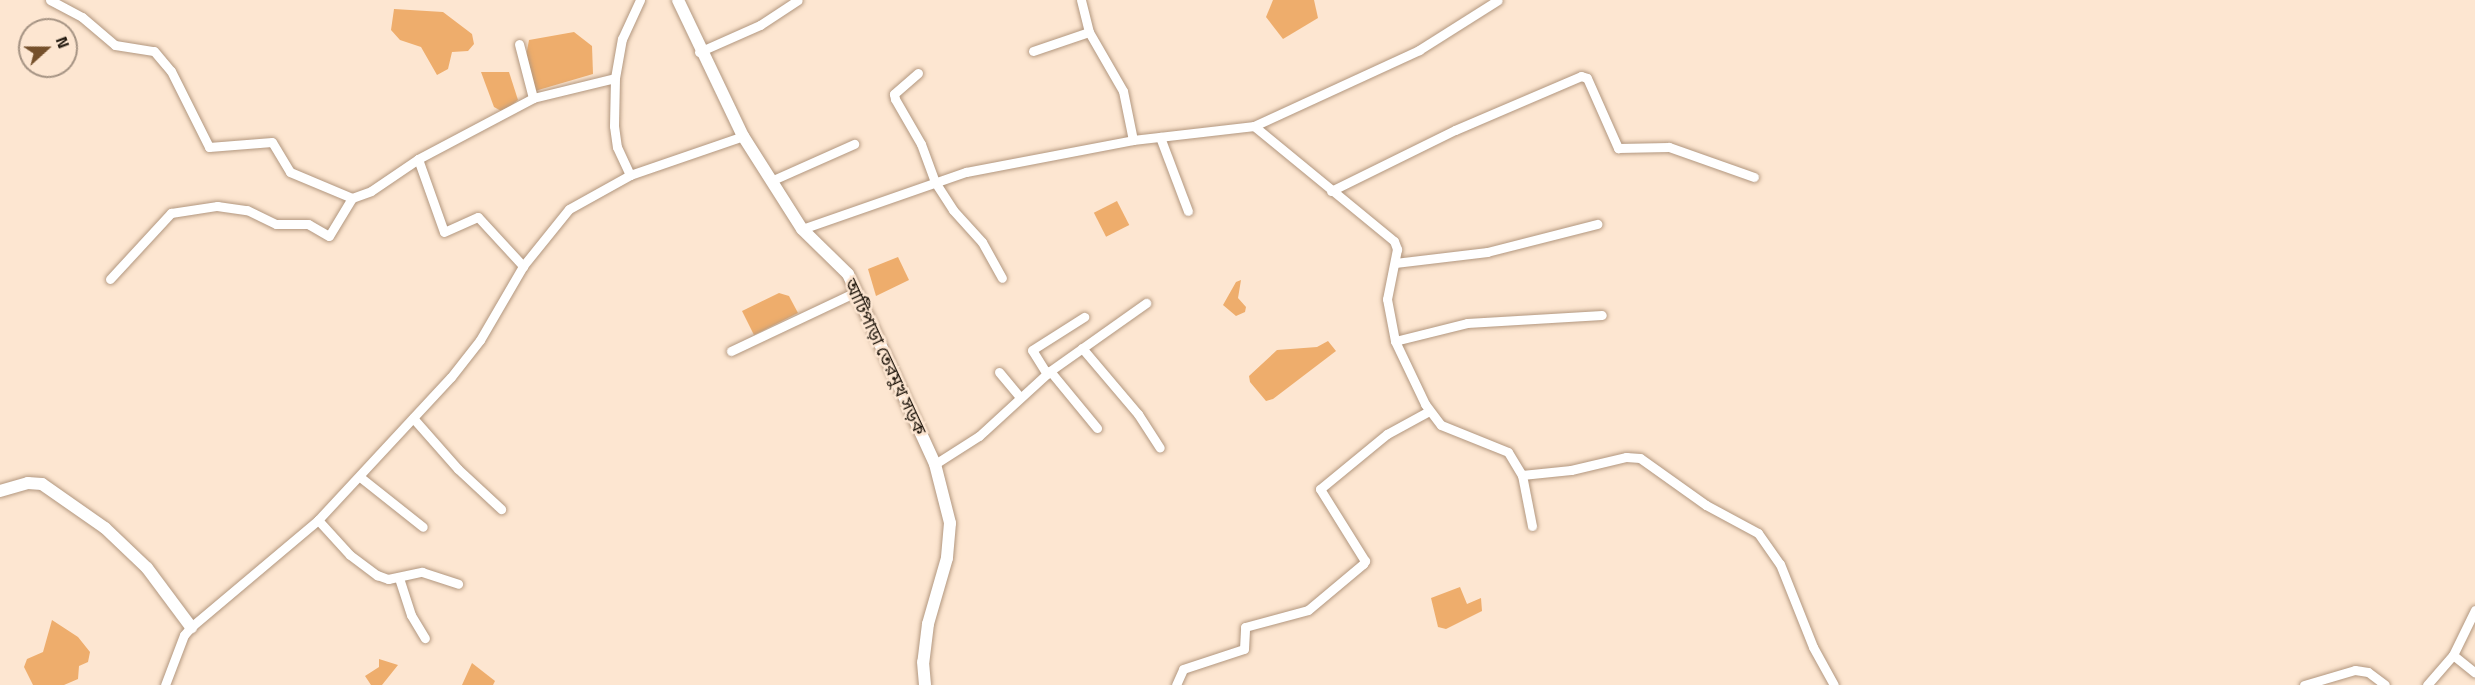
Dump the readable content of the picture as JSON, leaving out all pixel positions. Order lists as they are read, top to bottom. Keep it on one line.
{"streets":{"main road":["আটিপাড়া তেরমুখ সড়ক"]},"north":"right"}
